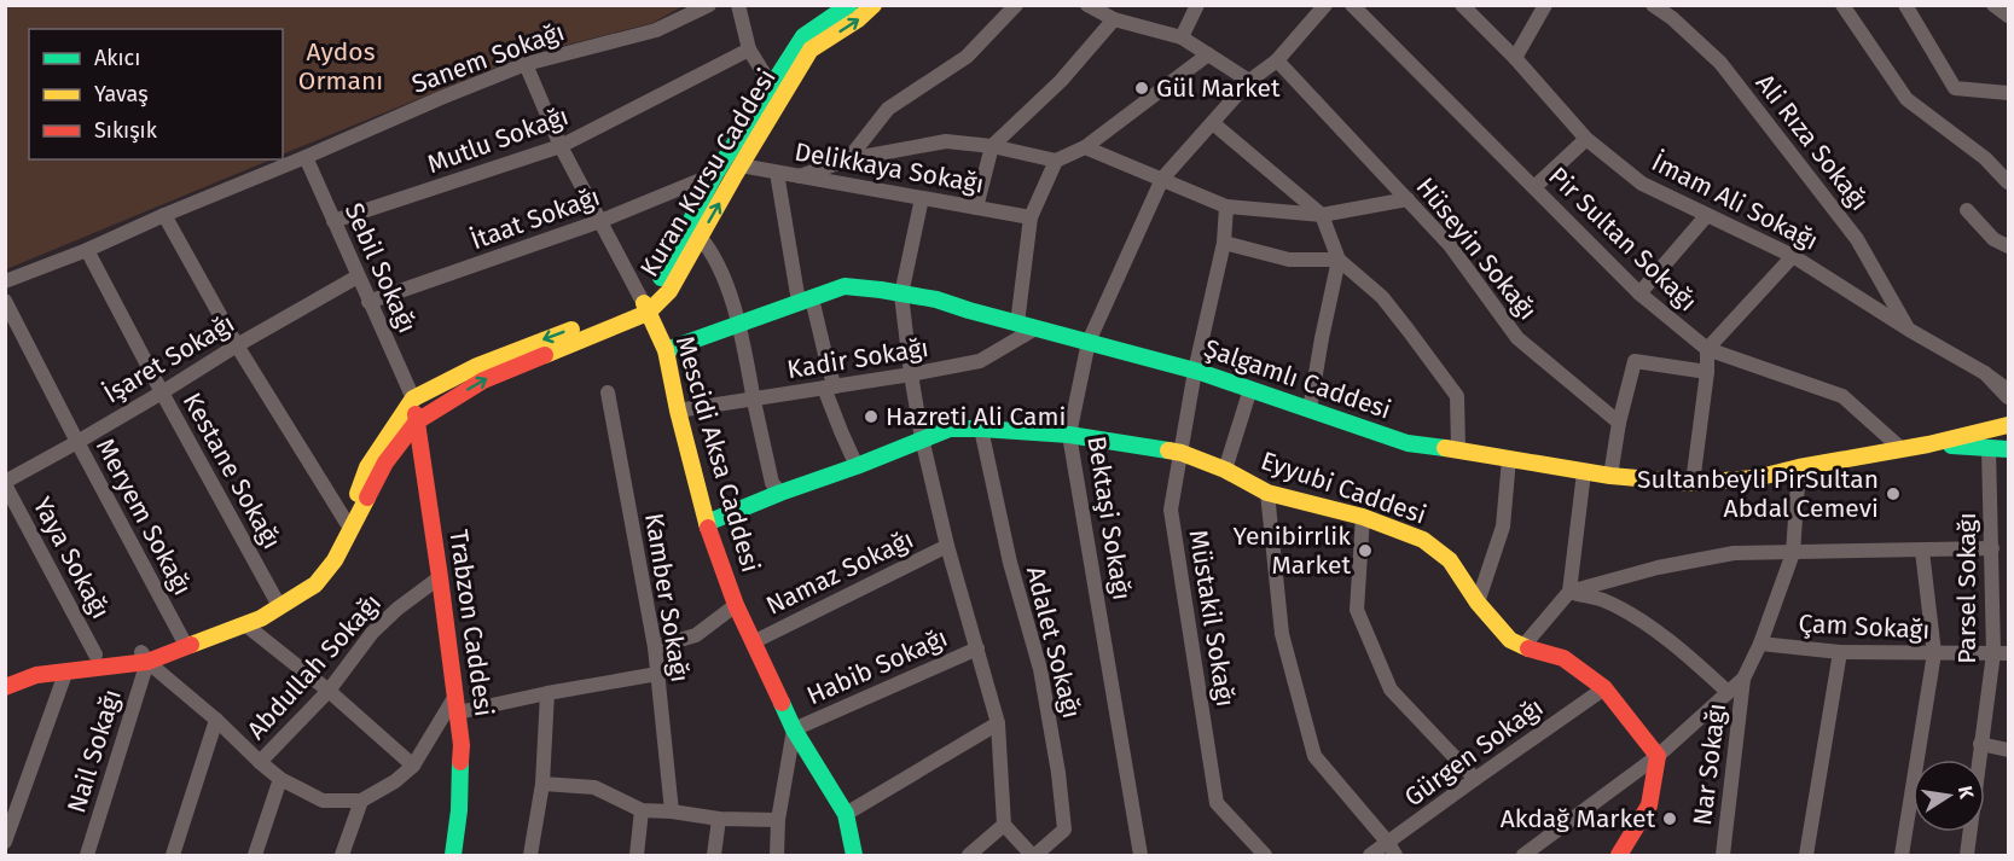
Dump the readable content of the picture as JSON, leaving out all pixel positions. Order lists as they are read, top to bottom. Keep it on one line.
{"streets":{"street":["Sanem Sokağı","Mutlu Sokağı","Ali Rıza Sokağı","Delikkaya Sokağı","Kuran Kursu Caddesi","İmam Ali Sokağı","İtaat Sokağı","Pir Sultan Sokağı","Hüseyin Sokağı","Sebil Sokağı","İşaret Sokağı","Kadir Sokağı","Şalgamlı Caddesi","Mescidi Aksa Caddesi","Kestane Sokağı","Eyyubi Caddesi","Meryem Sokağı","Bektaşi Sokağı","Yaya Sokağı","Namaz Sokağı","Parsel Sokağı","Kamber Sokağı","Müstakil Sokağı","Trabzon Caddesi","Çam Sokağı","Adalet Sokağı","Abdullah Sokağı","Habib Sokağı","Nail Sokağı","Gürgen Sokağı","Nar Sokağı"]},"crossings":[["Sanem Sokağı","Sebil Sokağı"],["Sanem Sokağı","Kestane Sokağı"],["Mutlu Sokağı","Sebil Sokağı"],["Ali Rıza Sokağı","İmam Ali Sokağı"],["Delikkaya Sokağı","Kuran Kursu Caddesi"],["Kuran Kursu Caddesi","İtaat Sokağı"],["Kuran Kursu Caddesi","Sebil Sokağı"],["Kuran Kursu Caddesi","Mescidi Aksa Caddesi"],["Kuran Kursu Caddesi","Kestane Sokağı"],["Kuran Kursu Caddesi","Meryem Sokağı"],["Kuran Kursu Caddesi","Yaya Sokağı"],["Kuran Kursu Caddesi","Trabzon Caddesi"],["Kuran Kursu Caddesi","Nail Sokağı"],["İtaat Sokağı","Sebil Sokağı"],["Pir Sultan Sokağı","Şalgamlı Caddesi"],["Hüseyin Sokağı","Bektaşi Sokağı"],["Sebil Sokağı","İşaret Sokağı"],["Sebil Sokağı","Trabzon Caddesi"],["İşaret Sokağı","Kestane Sokağı"],["İşaret Sokağı","Meryem Sokağı"],["İşaret Sokağı","Yaya Sokağı"],["Kadir Sokağı","Şalgamlı Caddesi"],["Kadir Sokağı","Mescidi Aksa Caddesi"],["Şalgamlı Caddesi","Mescidi Aksa Caddesi"],["Şalgamlı Caddesi","Bektaşi Sokağı"],["Şalgamlı Caddesi","Müstakil Sokağı"],["Mescidi Aksa Caddesi","Eyyubi Caddesi"],["Mescidi Aksa Caddesi","Namaz Sokağı"],["Mescidi Aksa Caddesi","Habib Sokağı"],["Eyyubi Caddesi","Bektaşi Sokağı"],["Eyyubi Caddesi","Müstakil Sokağı"],["Eyyubi Caddesi","Adalet Sokağı"],["Eyyubi Caddesi","Gürgen Sokağı"],["Parsel Sokağı","Çam Sokağı"],["Trabzon Caddesi","Abdullah Sokağı"]],"parks":["Aydos Ormanı"],"places":["Gül Market","Hazreti Ali Cami","Sultanbeyli PirSultan Abdal Cemevi","Yenibirrlik Market","Akdağ Market"],"legend":["Akıcı","Yavaş","Sıkışık"],"north":"right"}
